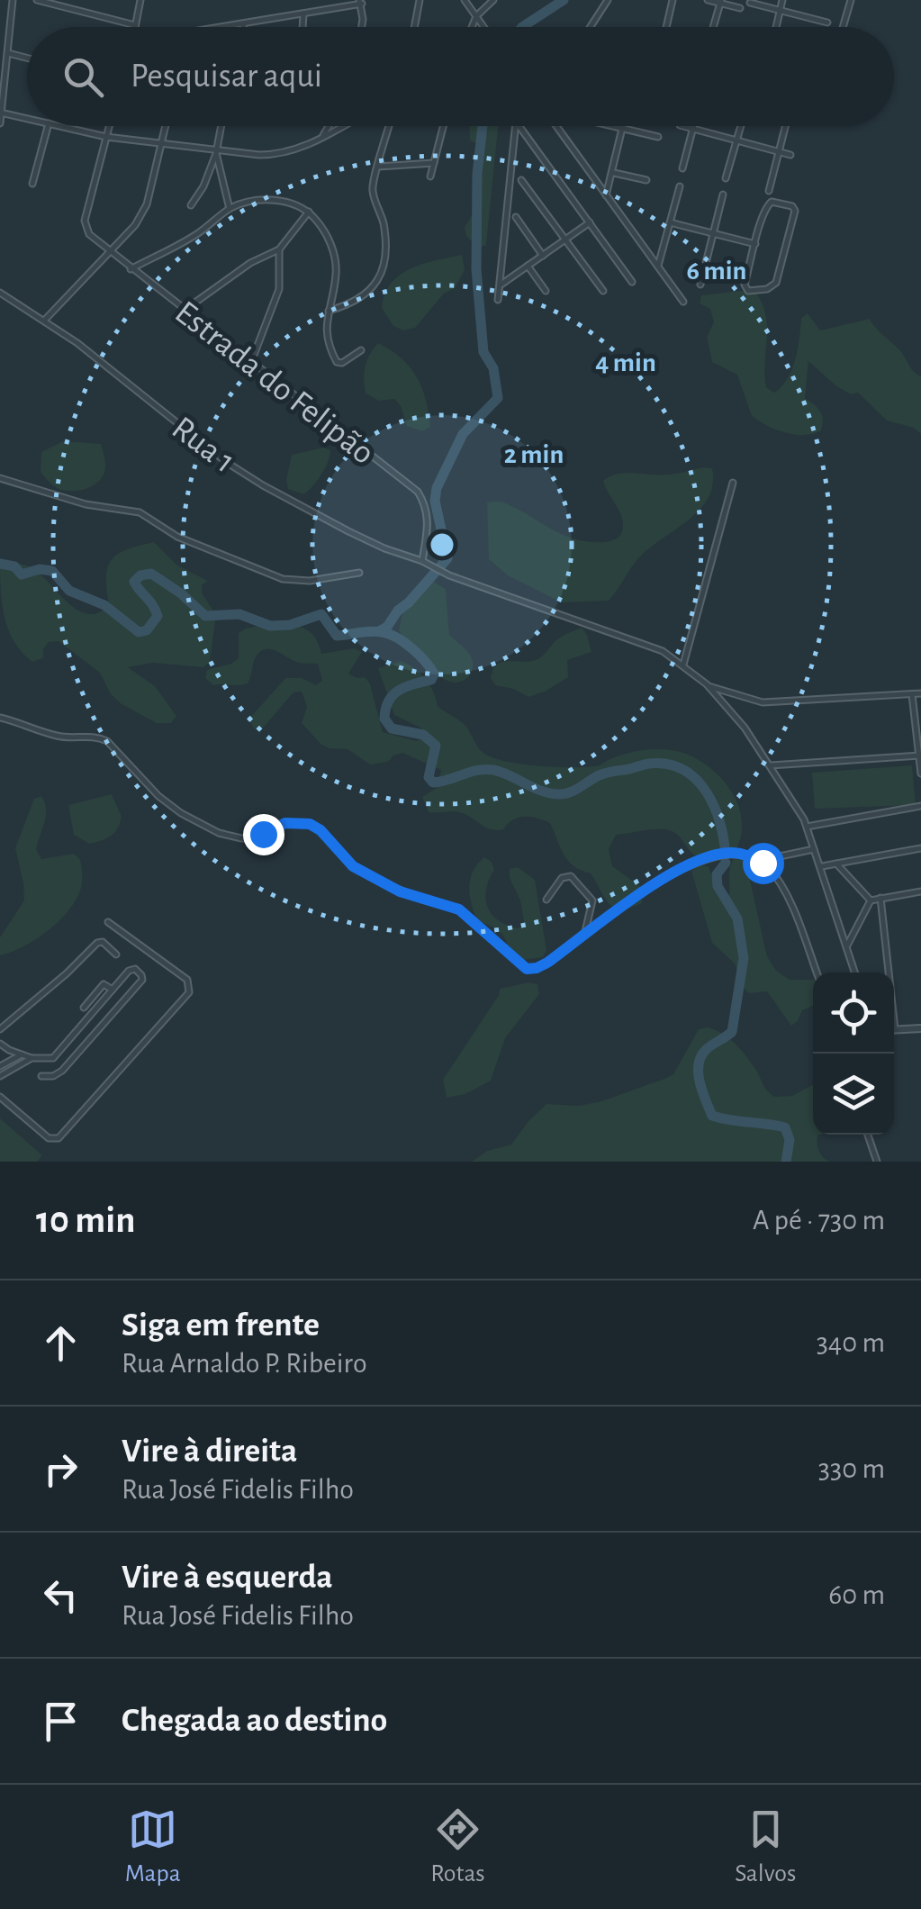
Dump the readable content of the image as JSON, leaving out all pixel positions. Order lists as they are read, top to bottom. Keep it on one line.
{"streets":{"street":["Estrada do Felipão","Rua 1"]},"crossings":[["Estrada do Felipão","Rua 1"]],"page":{"search":"Pesquisar aqui","heading":["10 min","A pé · 730 m"],"list":[["Siga em frente","Rua Arnaldo P. Ribeiro","340 m"],["Vire à direita","Rua José Fidelis Filho","330 m"],["Vire à esquerda","Rua José Fidelis Filho","60 m"],"Chegada ao destino"],"nav":["Mapa","Rotas","Salvos"]},"rings":["6 min","4 min","2 min"]}
